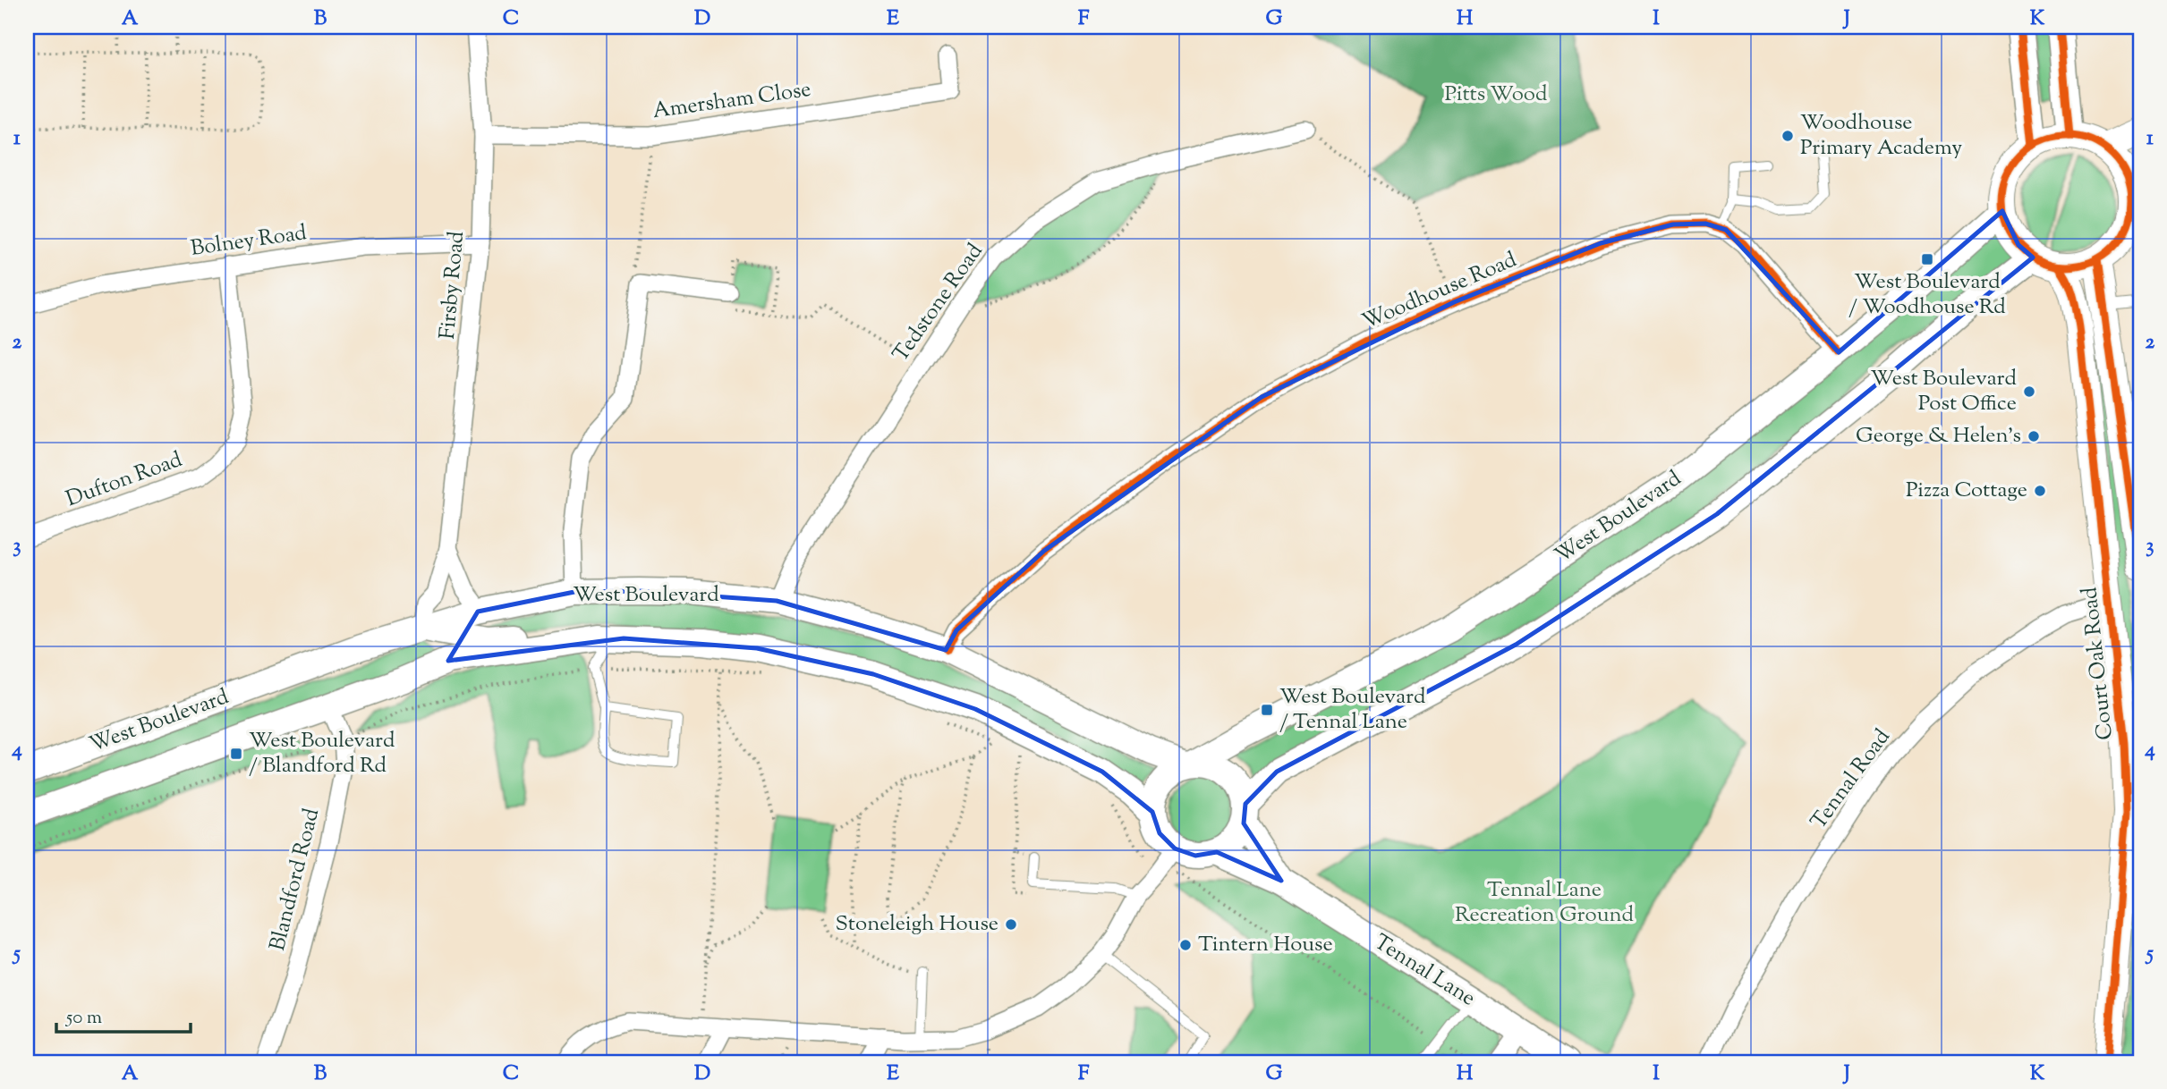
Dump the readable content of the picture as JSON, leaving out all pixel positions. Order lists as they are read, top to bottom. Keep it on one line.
{"streets":{"main road":["West Boulevard","Court Oak Road","Tennal Lane"],"street":["Amersham Close","Bolney Road","Firsby Road","Woodhouse Road","Tedstone Road","Dufton Road","Tennal Road","Blandford Road"]},"crossings":[["Amersham Close","Firsby Road"],["Bolney Road","Firsby Road"],["Bolney Road","Dufton Road"],["Firsby Road","West Boulevard"],["Woodhouse Road","West Boulevard"],["Tedstone Road","West Boulevard"],["West Boulevard","Court Oak Road"],["West Boulevard","Blandford Road"],["West Boulevard","Tennal Lane"],["Court Oak Road","Tennal Road"]],"parks":["Pitts Wood","Tennal Lane Recreation Ground"],"places":{"other":["Woodhouse Primary Academy","West Boulevard Post Office","George & Helen's","Pizza Cottage","Stoneleigh House","Tintern House"],"transit":["West Boulevard / Woodhouse Rd","West Boulevard / Tennal Lane","West Boulevard / Blandford Rd"]},"scale_bar":"50 m","grid":{"columns":["A","B","C","D","E","F","G","H","I","J","K"],"rows":["1","2","3","4","5"]}}
